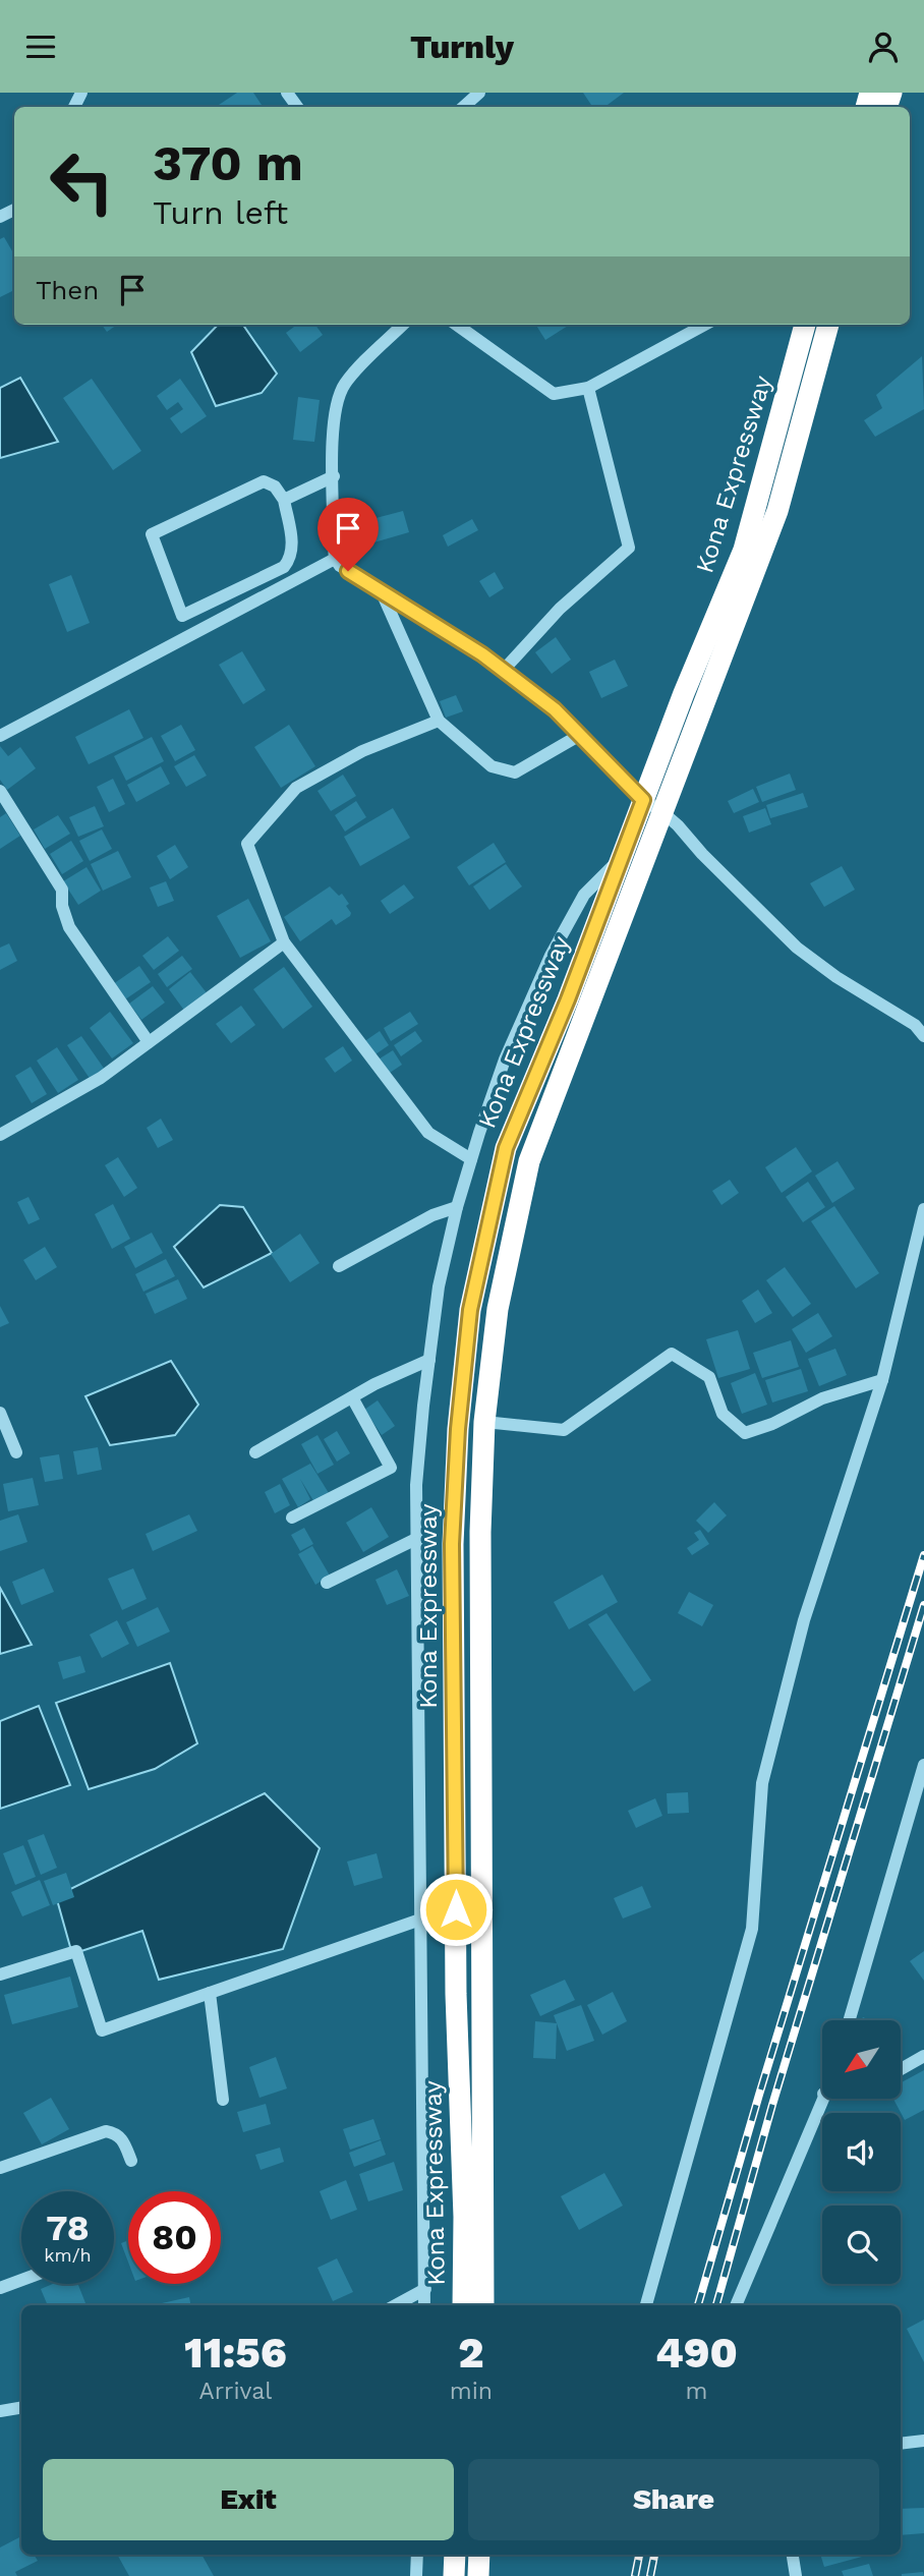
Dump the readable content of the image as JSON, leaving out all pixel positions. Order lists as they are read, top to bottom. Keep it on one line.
{"streets":{"highway":["Kona Expressway"]},"north":"bottom left","page":{"header":"Turnly","turn":["370 m","Turn left"],"then":"Then","speed":"78 km/h","limit":"80","eta":["11:56","Arrival","2","min","490","m"],"buttons":["Exit","Share"]}}
